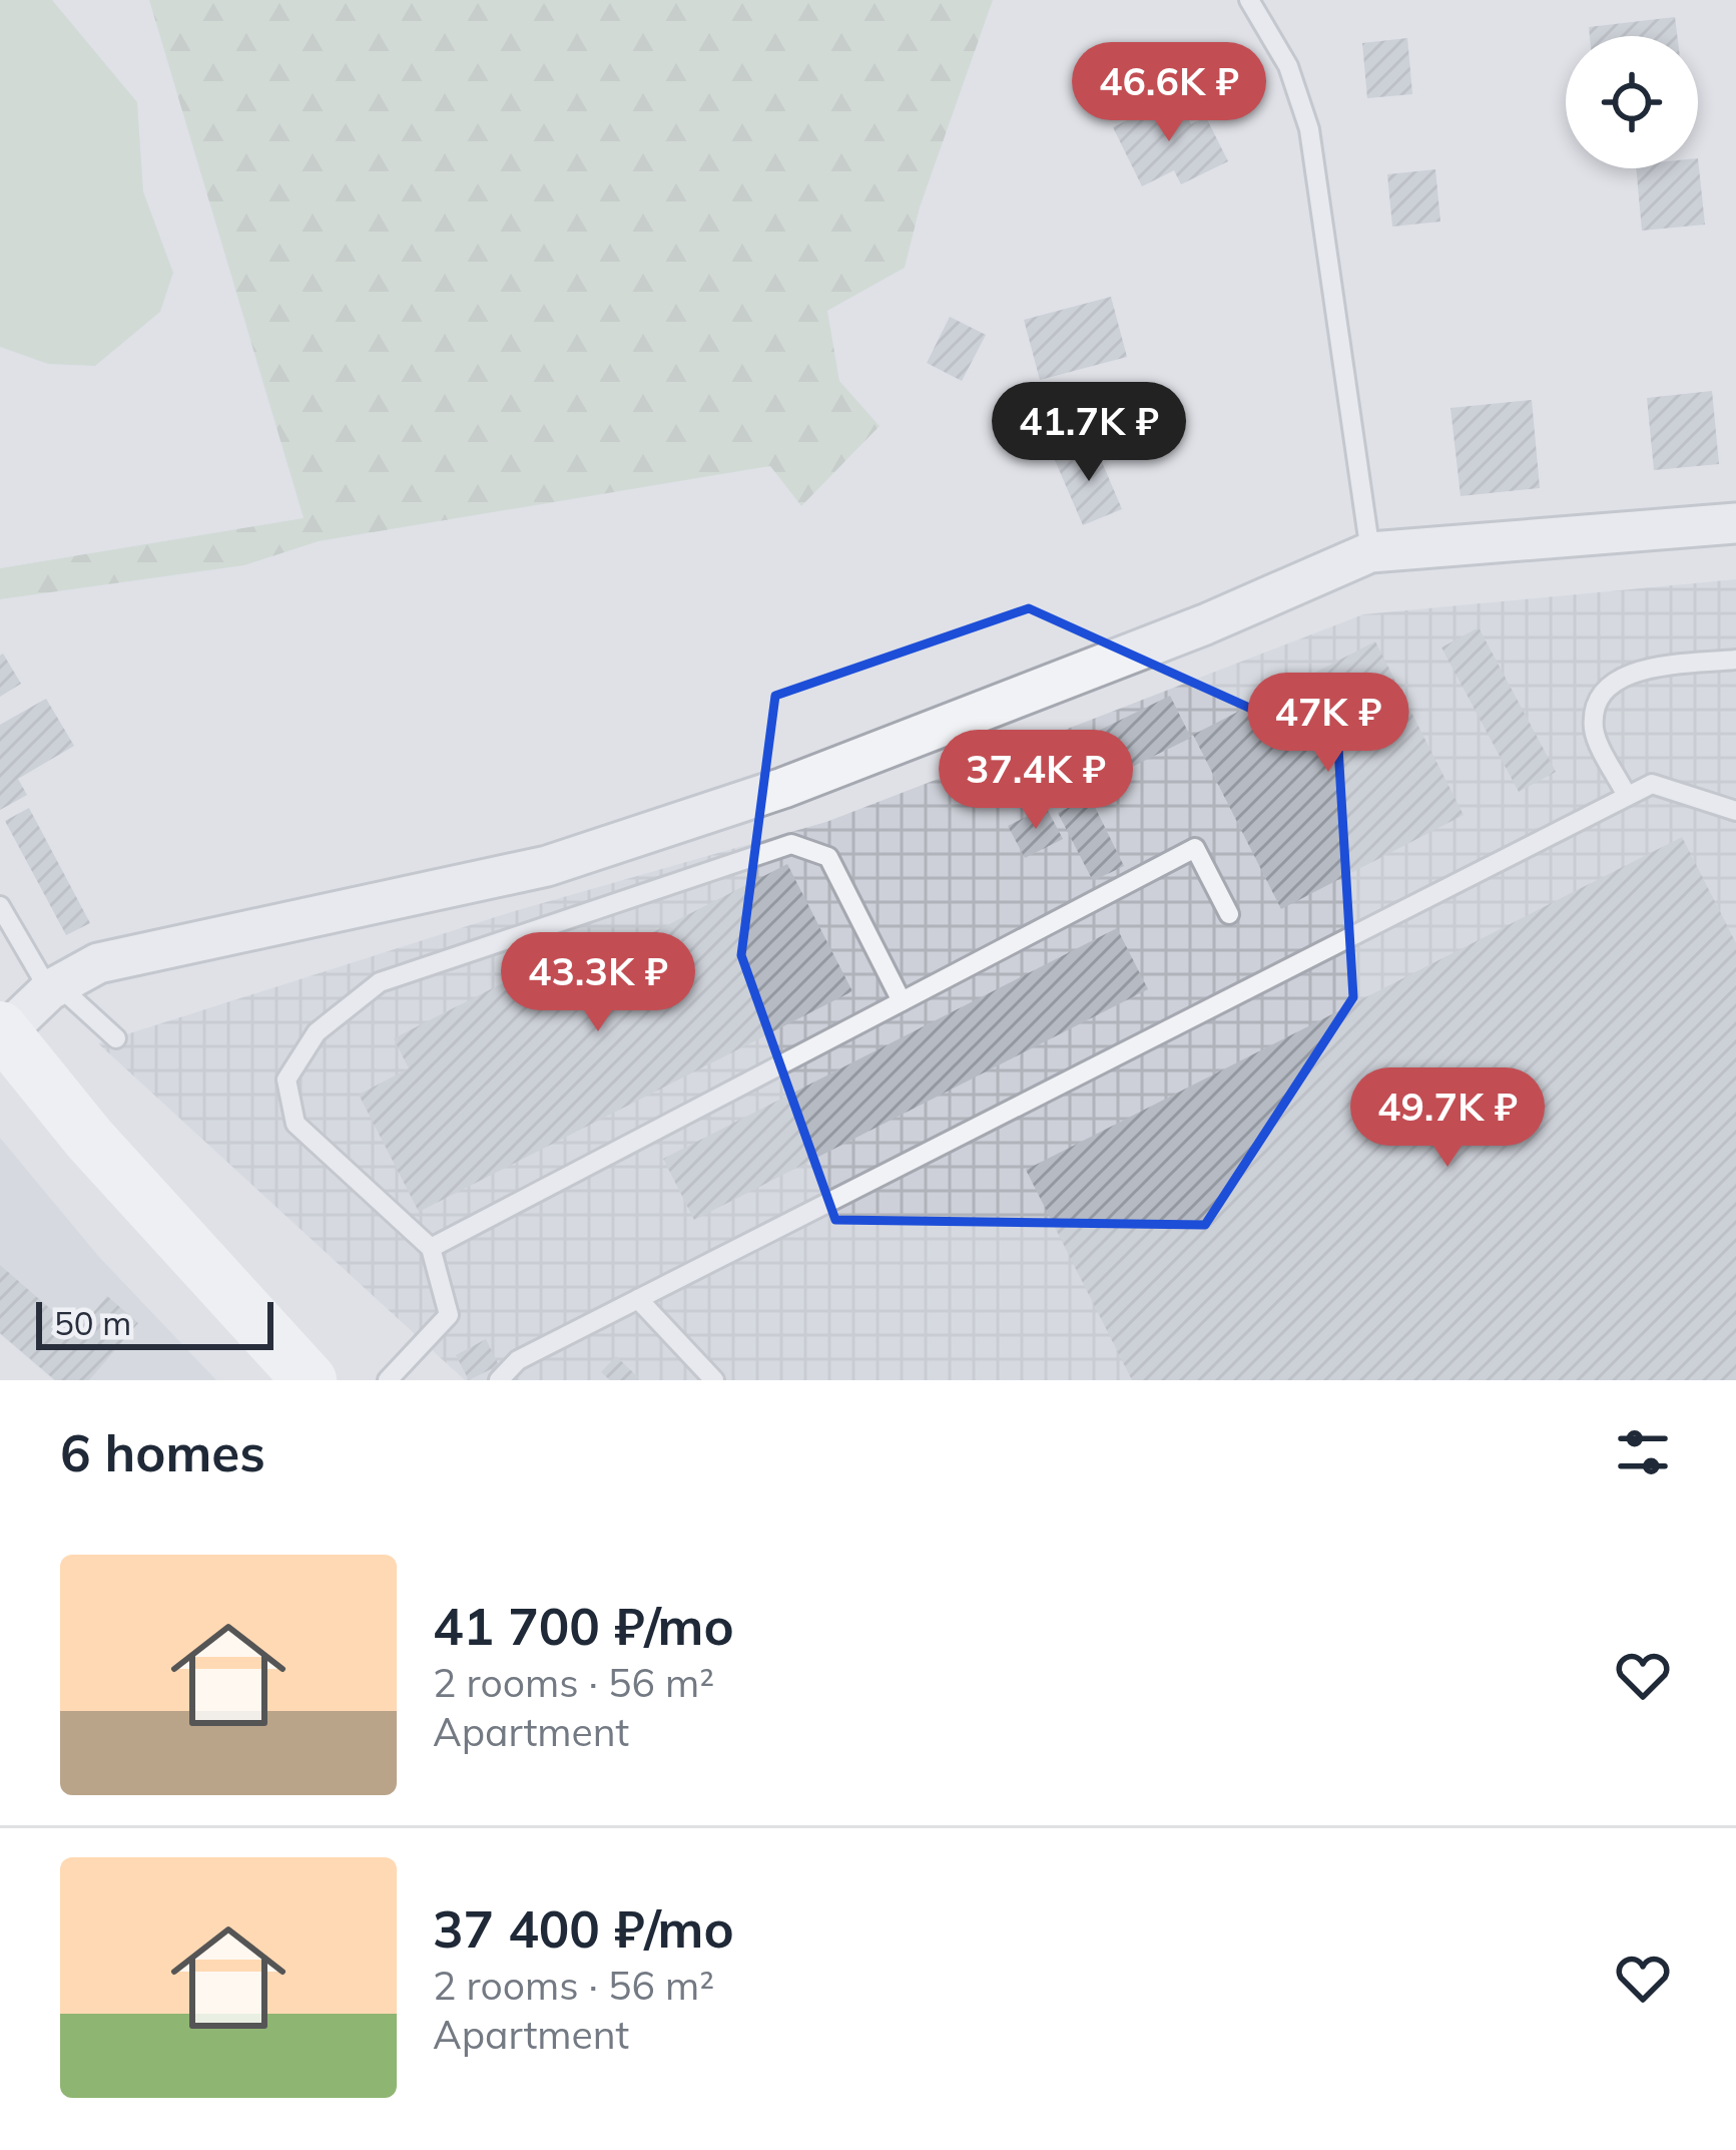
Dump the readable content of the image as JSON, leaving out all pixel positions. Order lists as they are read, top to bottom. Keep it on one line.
{"scale_bar":"50 m","page":{"price":["46.6K ₽","41.7K ₽","47K ₽","37.4K ₽","43.3K ₽","49.7K ₽"],"scale":"50 m","heading":"6 homes","list":[{"name":"41 700 ₽/mo","note":"2 rooms · 56 m² · Apartment"},{"name":"37 400 ₽/mo","note":"2 rooms · 56 m² · Apartment"}]}}
